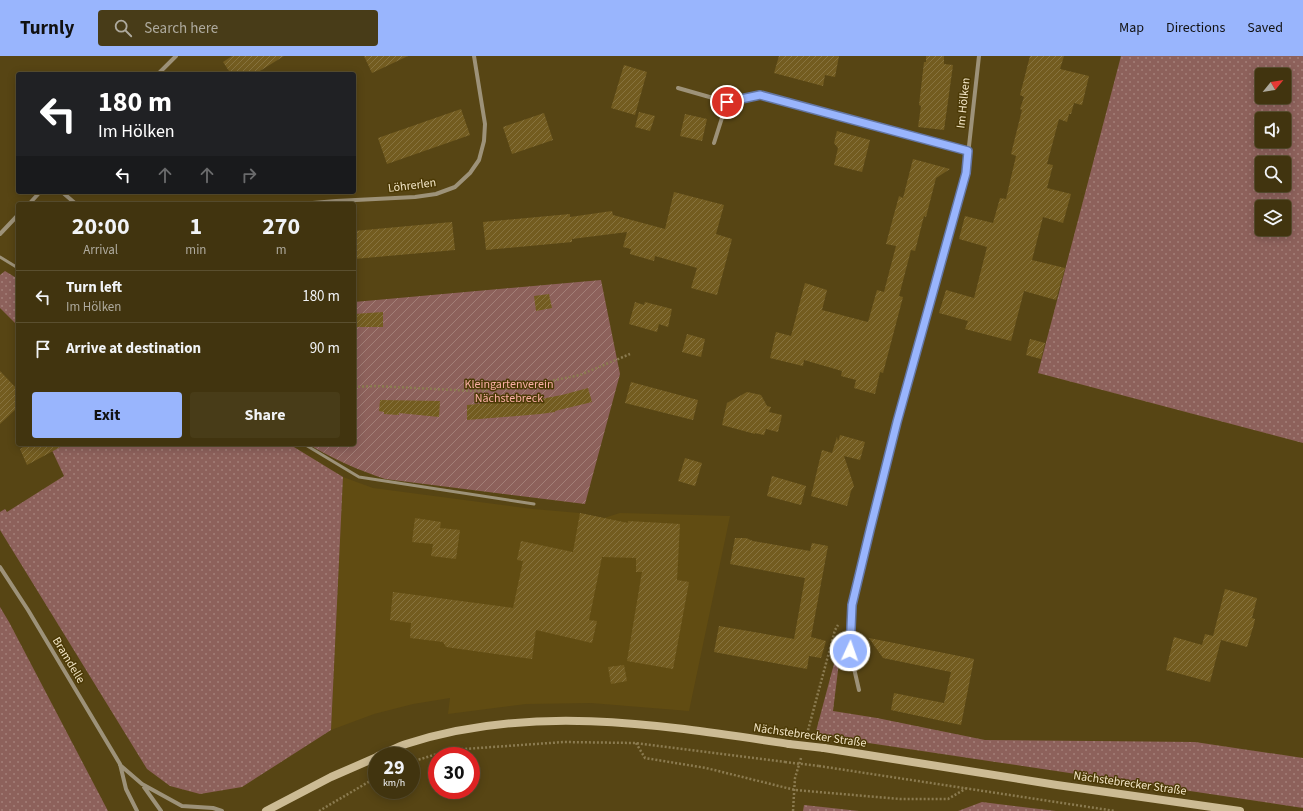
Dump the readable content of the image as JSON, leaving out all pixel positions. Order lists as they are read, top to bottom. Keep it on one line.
{"streets":{"main road":["Nächstebrecker Straße"],"street":["Im Hölken","Löhrerlen","Bramdelle"]},"parks":["Kleingartenverein Nächstebreck"],"north":"top right","page":{"header":"Turnly","search":"Search here","nav":["Map","Directions","Saved"],"turn":["180 m","Im Hölken"],"eta":["20:00","Arrival","1","min","270","m"],"list":[{"name":"Turn left","note":"Im Hölken","value":"180 m"},{"name":"Arrive at destination","value":"90 m"}],"buttons":["Exit","Share"],"speed":"29 km/h","limit":"30"}}
